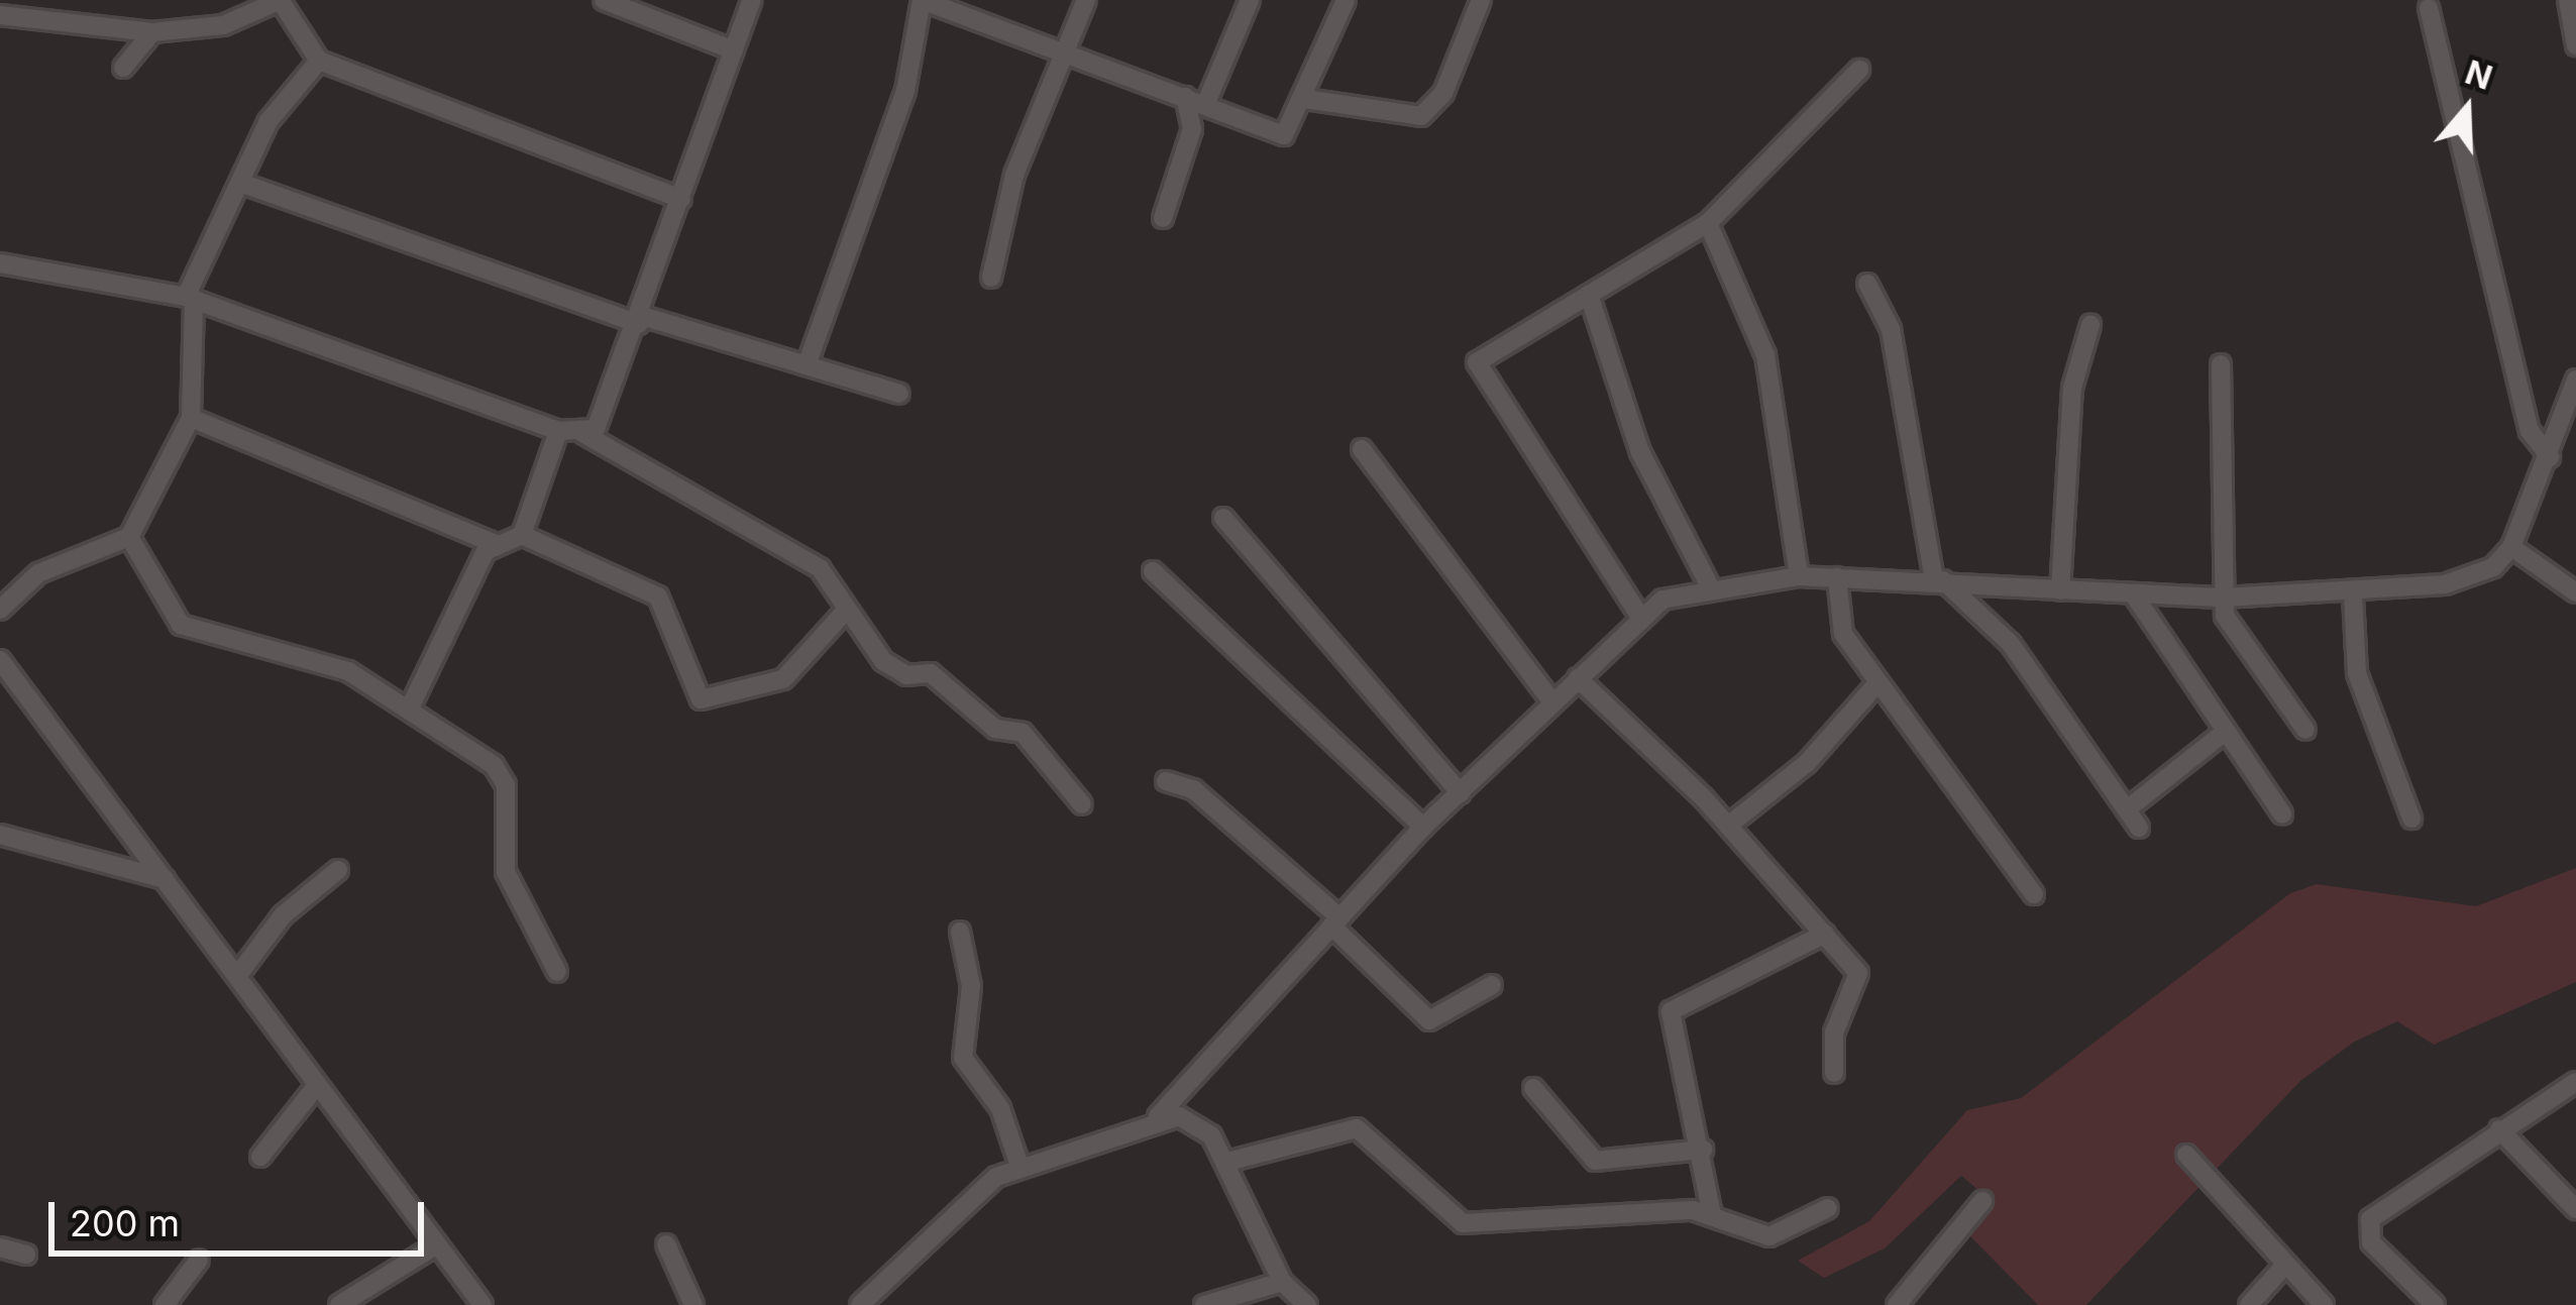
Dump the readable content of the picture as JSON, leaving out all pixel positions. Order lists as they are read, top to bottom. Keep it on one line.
{"scale_bar":"200 m","north":"top"}
